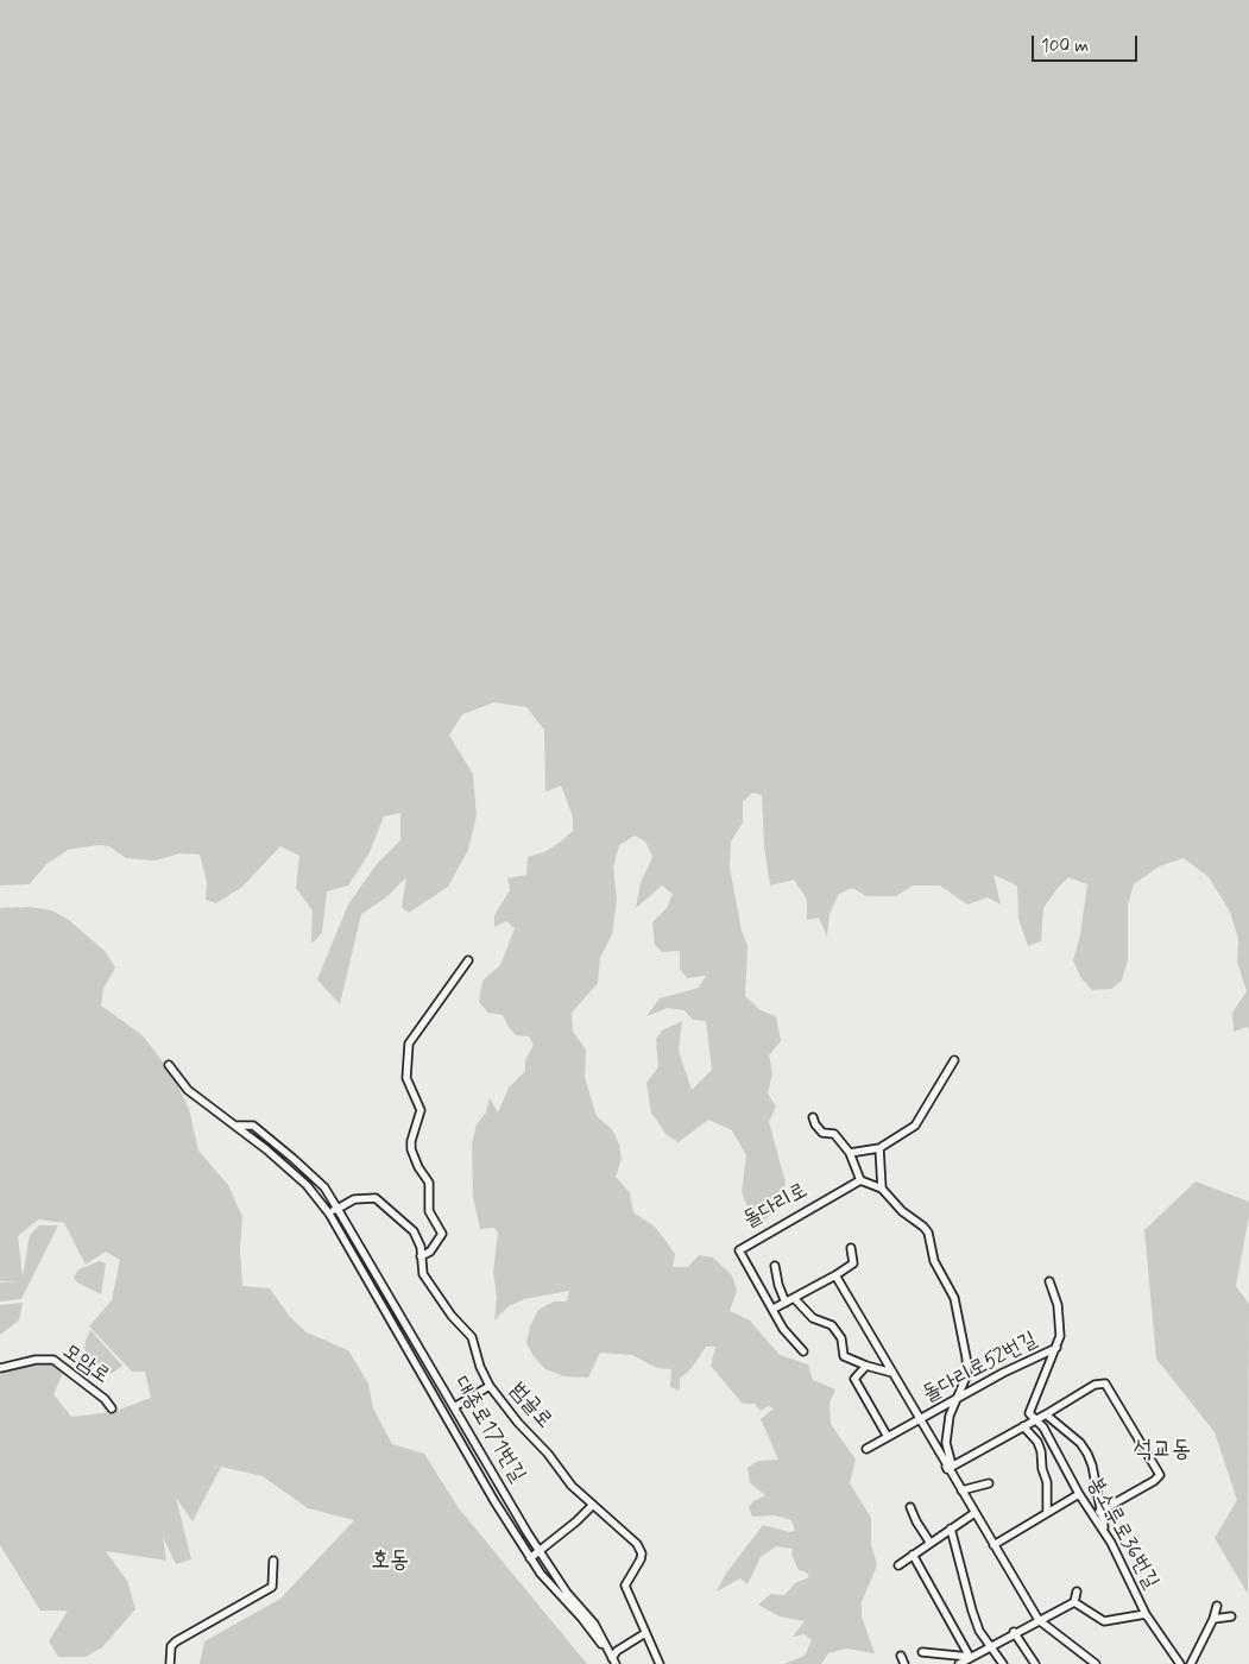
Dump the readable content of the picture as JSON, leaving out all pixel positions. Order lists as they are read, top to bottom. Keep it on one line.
{"streets":{"street":["돌다리로","모암로","돌다리로52번길","범골로","대종로171번길","봉소루로36번길"]},"crossings":[["범골로","대종로171번길"]],"districts":["석교동","호동"],"scale_bar":"100 m"}
